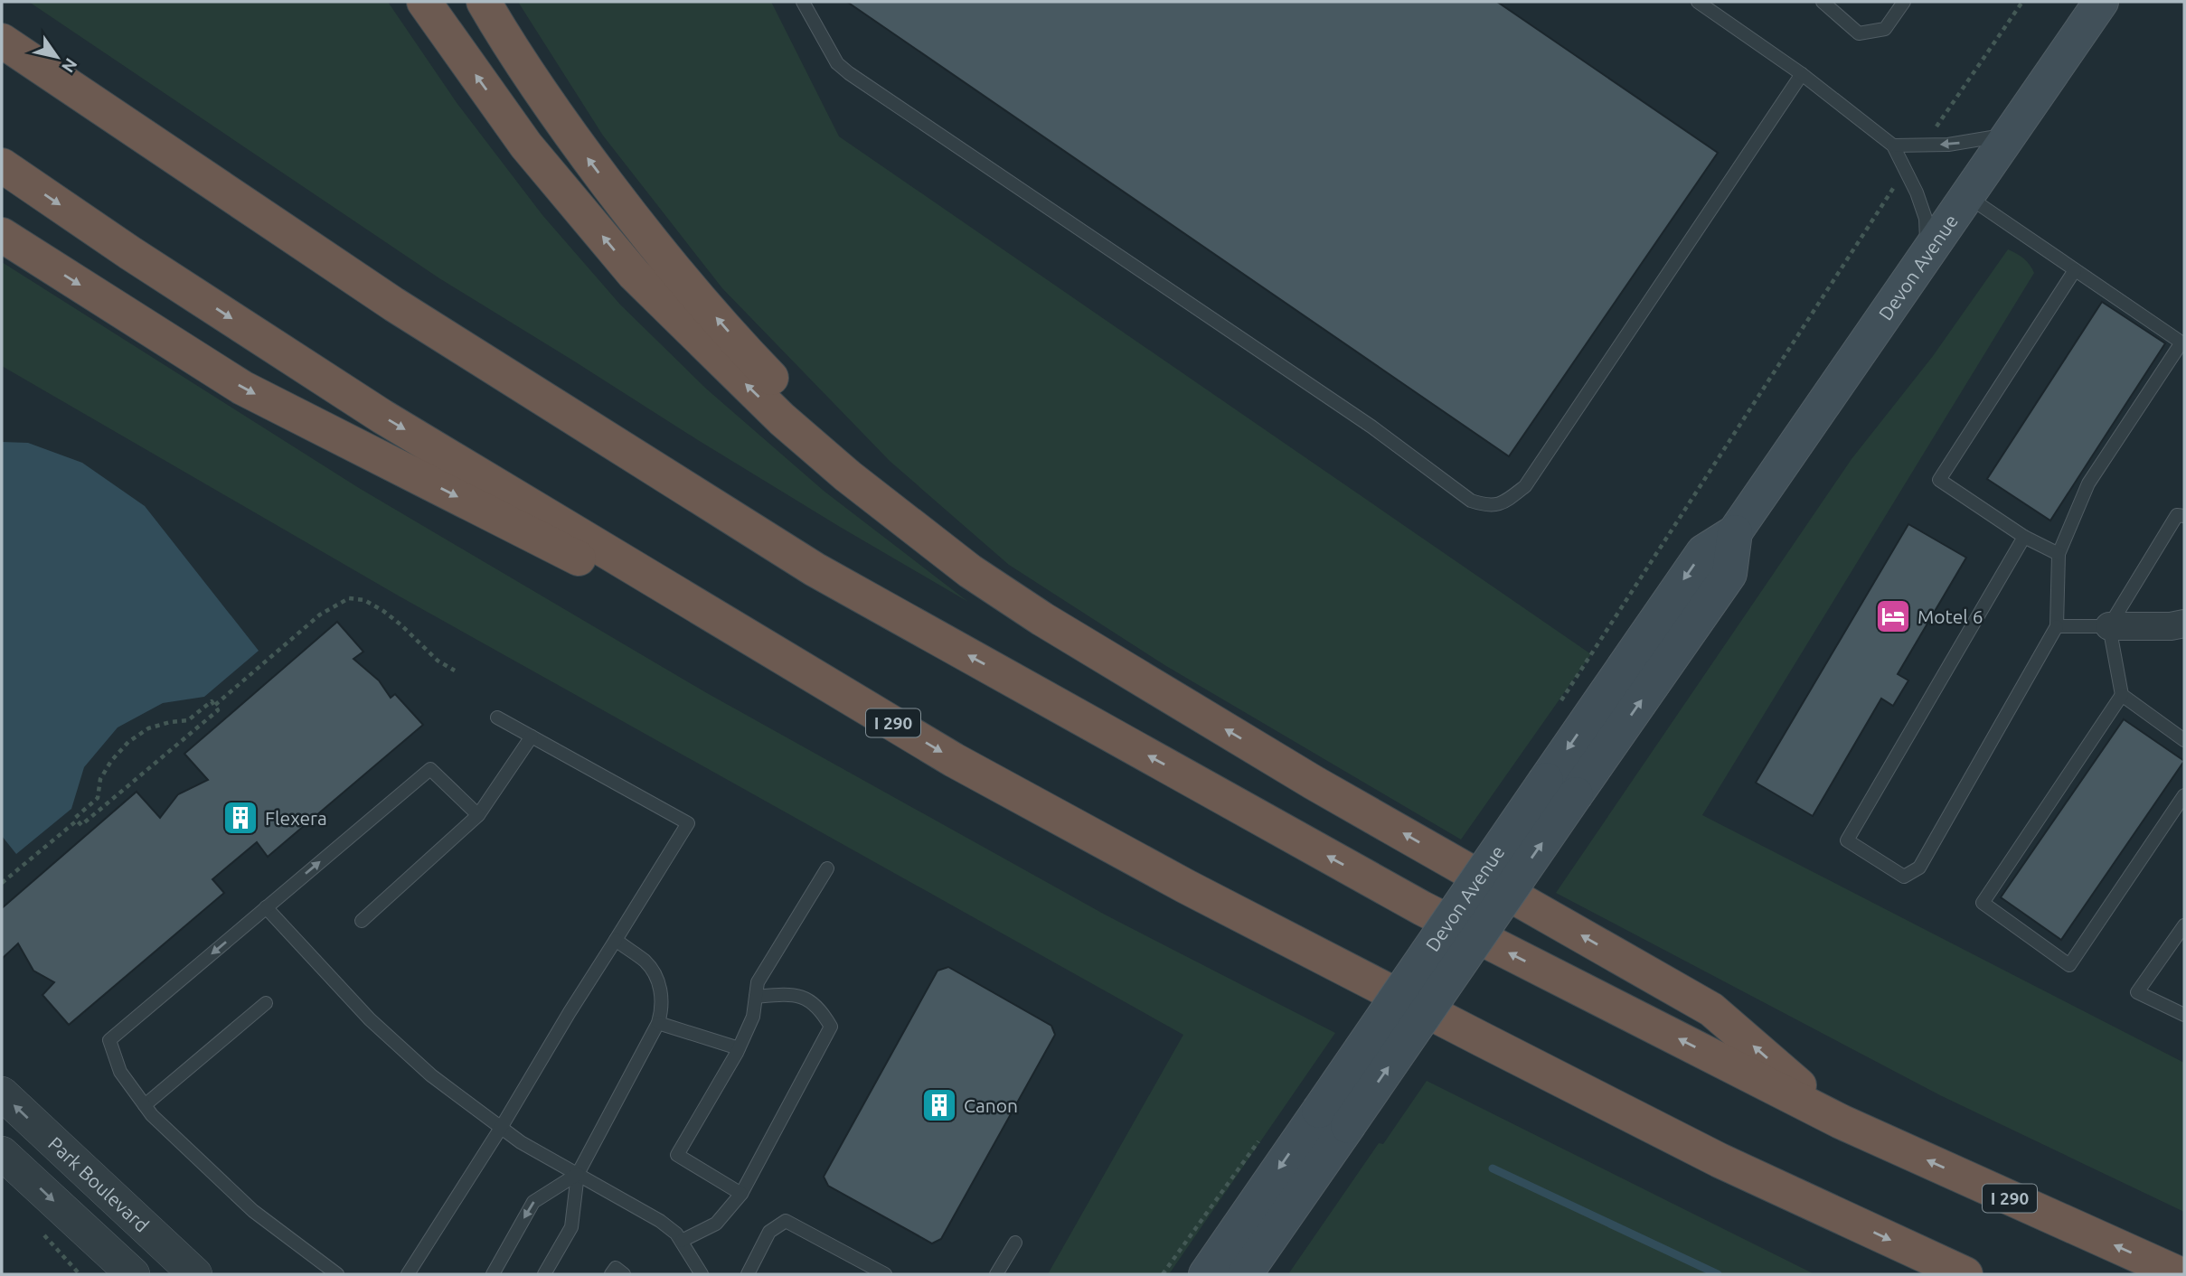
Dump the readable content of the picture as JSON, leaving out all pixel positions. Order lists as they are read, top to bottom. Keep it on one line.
{"streets":{"highway":["I 290"],"main road":["Devon Avenue"],"street":["Park Boulevard"]},"places":{"hotel":["Motel 6"],"building":["Flexera","Canon"]},"north":"bottom right"}
